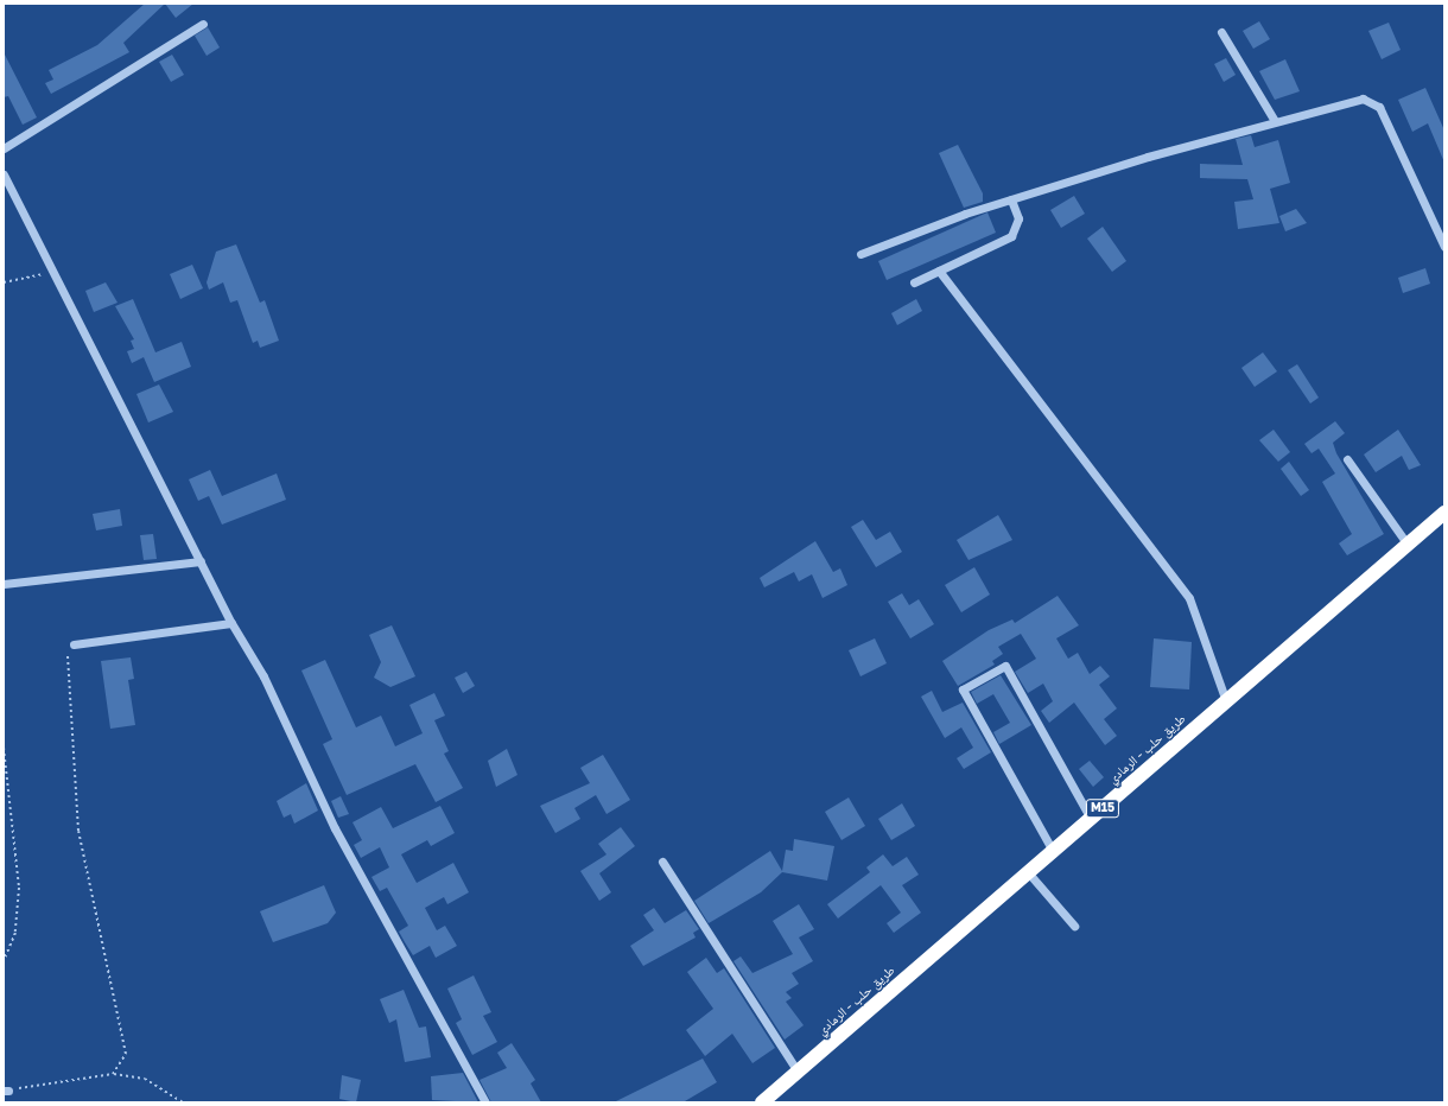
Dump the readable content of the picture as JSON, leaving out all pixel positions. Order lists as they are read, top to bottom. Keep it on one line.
{"streets":{"highway":["طريق حلب - الرمادي","M15"]}}
